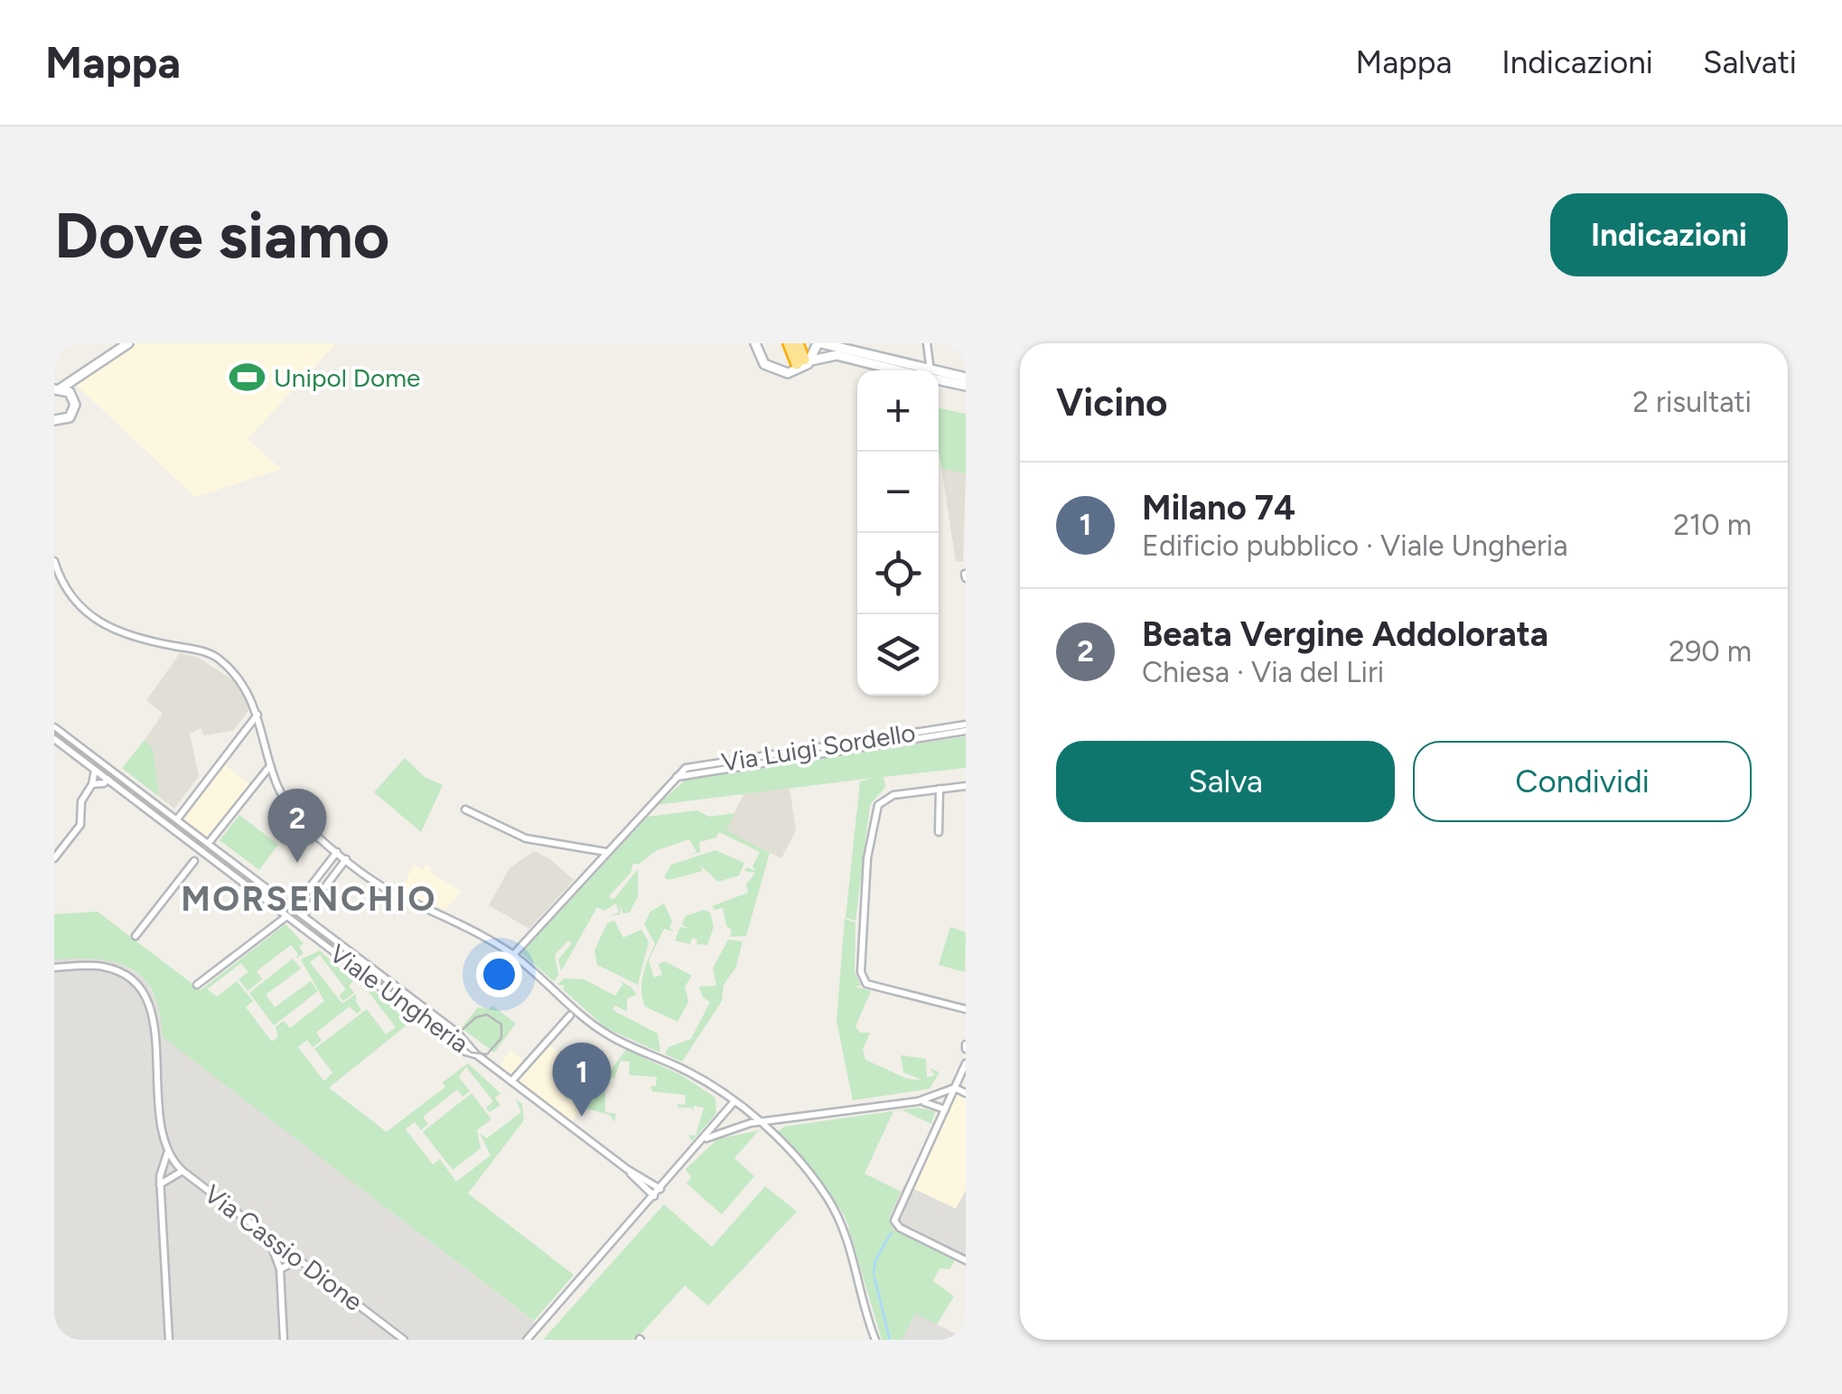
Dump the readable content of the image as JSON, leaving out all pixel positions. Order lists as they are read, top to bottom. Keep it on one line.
{"streets":{"street":["Via Luigi Sordello","Viale Ungheria","Via Cassio Dione"]},"districts":["MORSENCHIO"],"places":{"sports":["Unipol Dome"]},"page":{"header":"Mappa","nav":["Mappa","Indicazioni","Salvati"],"buttons":["Indicazioni",["Salva","Condividi"]],"title":"Dove siamo","heading":["Vicino","2 risultati"],"map_buttons":["+","−"],"list":[{"mark":"1","name":"Milano 74","note":"Edificio pubblico · Viale Ungheria","value":"210 m"},{"mark":"2","name":"Beata Vergine Addolorata","note":"Chiesa · Via del Liri","value":"290 m"}],"pins":["2","1"]}}
